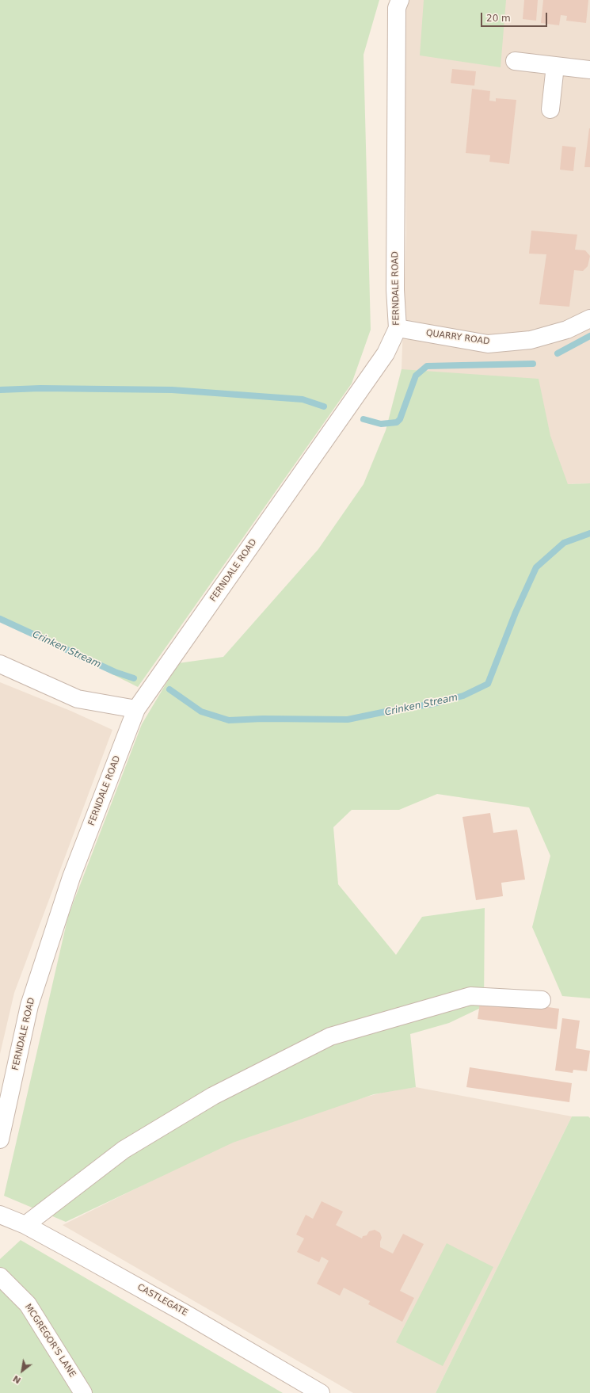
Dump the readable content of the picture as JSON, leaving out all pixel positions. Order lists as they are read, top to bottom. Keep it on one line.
{"streets":{"street":["FERNDALE ROAD","QUARRY ROAD","CASTLEGATE","MCGREGOR'S LANE"]},"crossings":[["FERNDALE ROAD","QUARRY ROAD"]],"water":["Crinken Stream"],"scale_bar":"20 m","north":"bottom left"}
